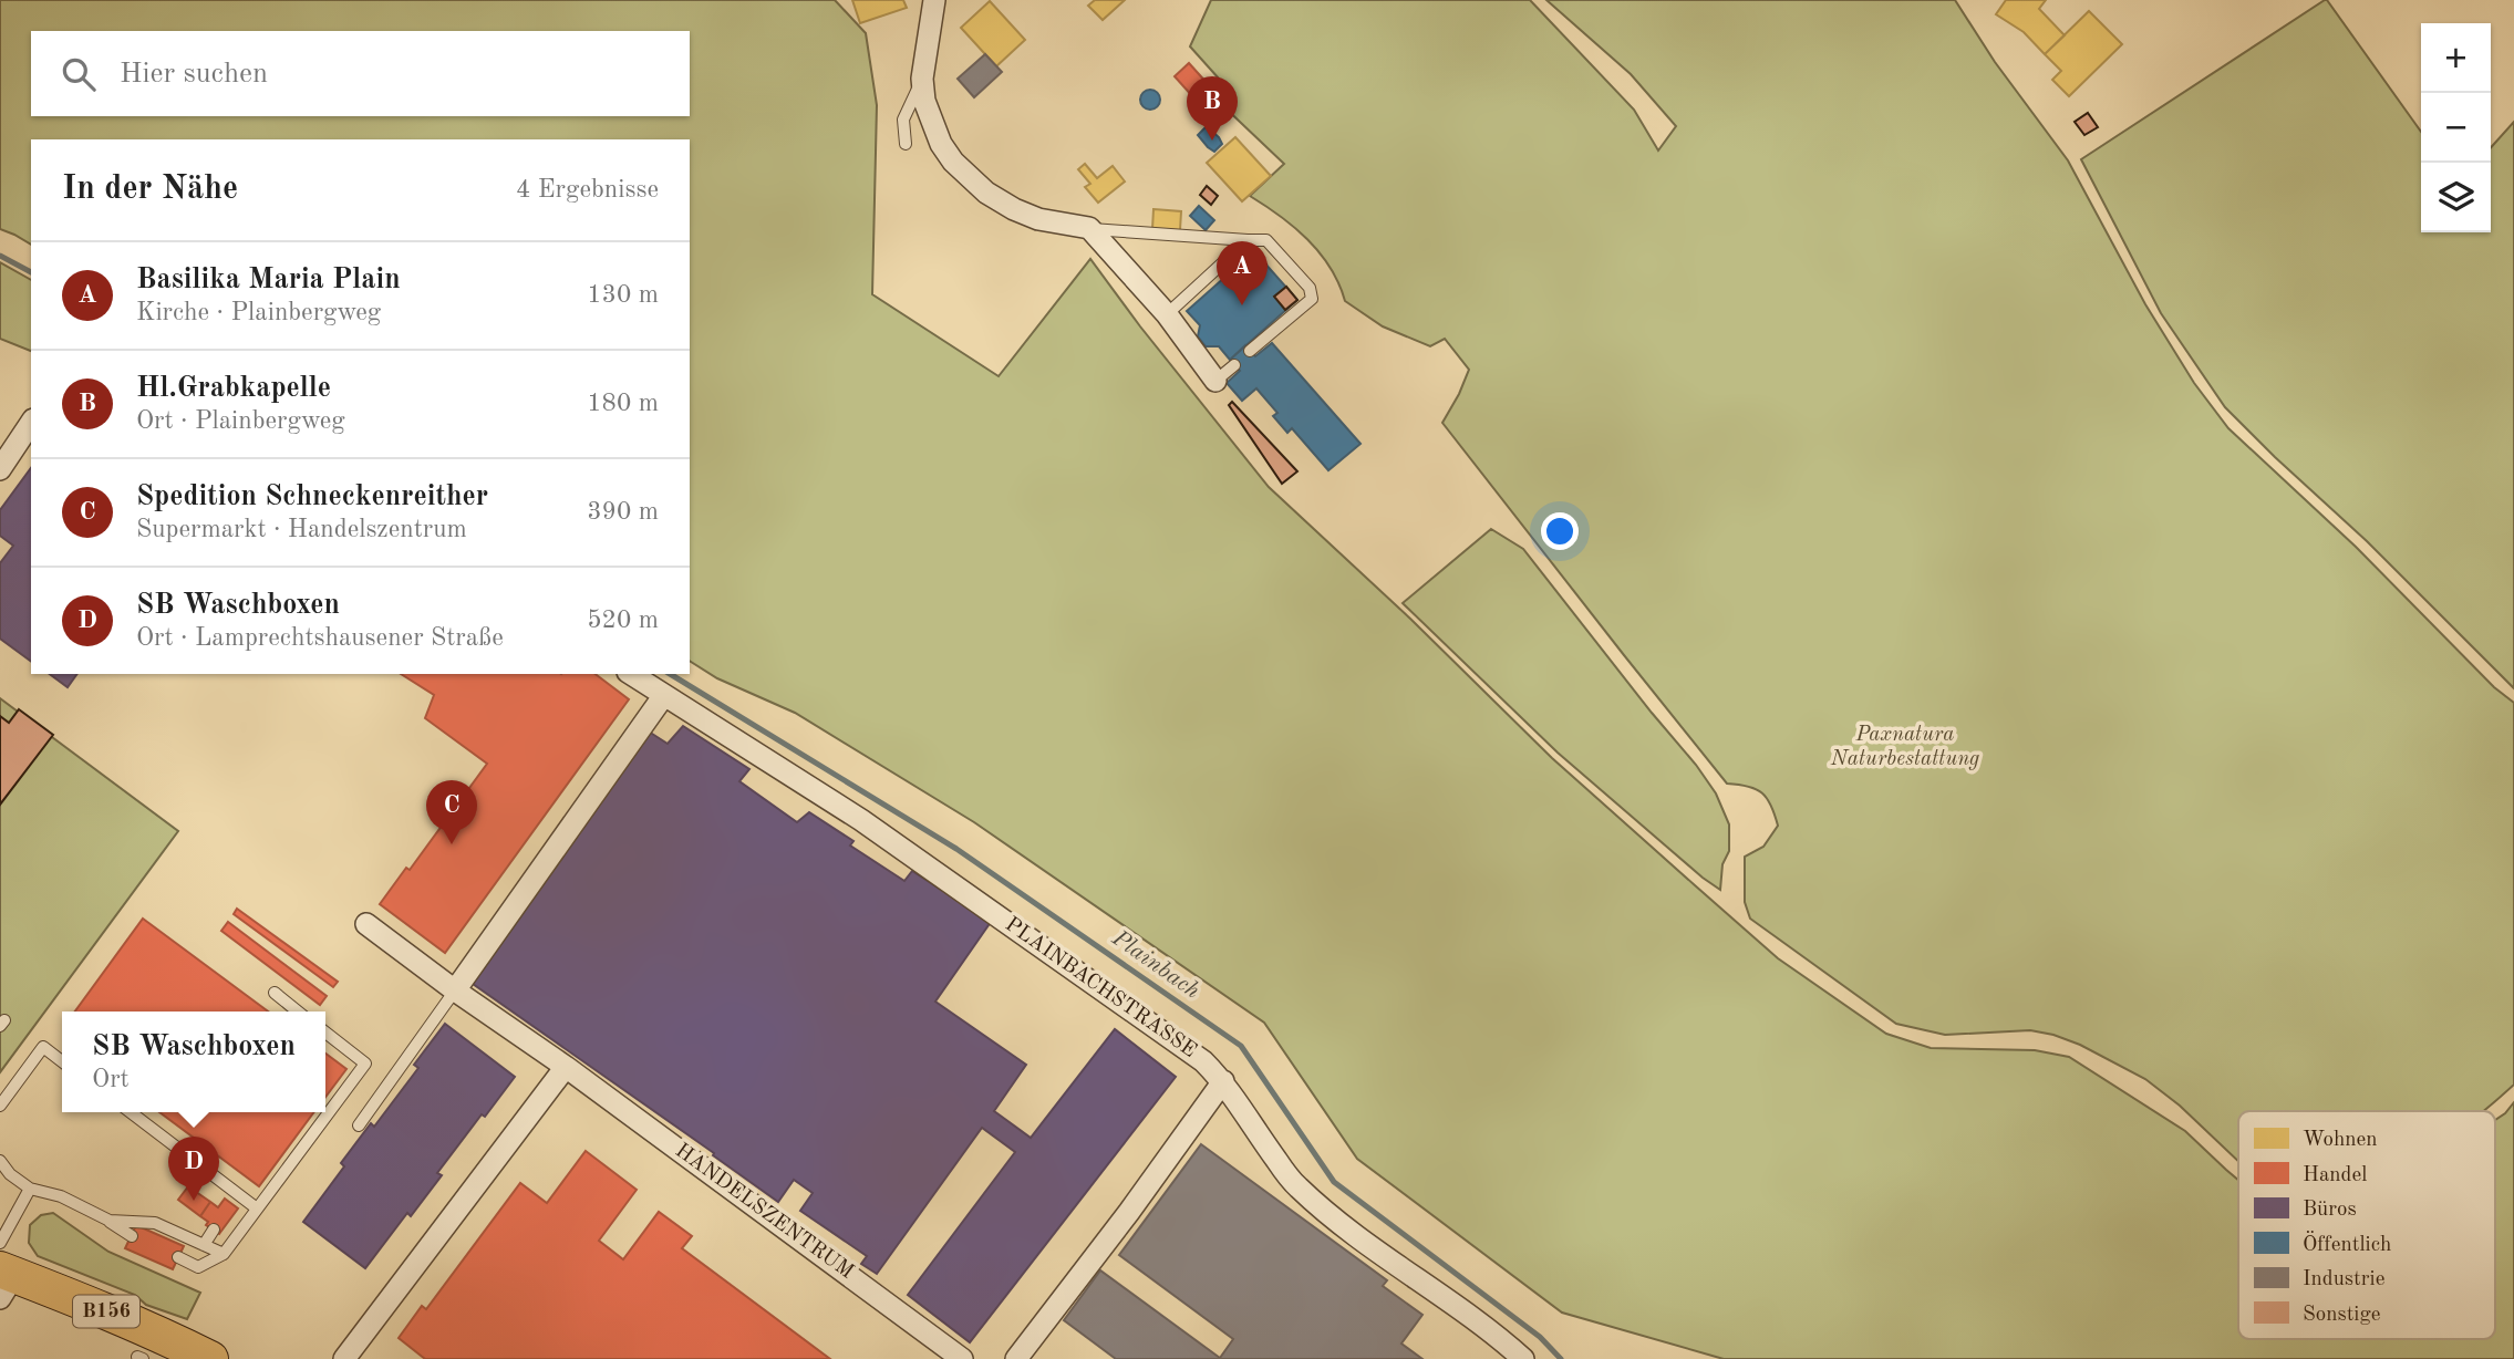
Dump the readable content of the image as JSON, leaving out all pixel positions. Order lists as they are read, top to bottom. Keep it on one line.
{"streets":{"main road":["B156"],"street":["PLAINBACHSTRASSE","HANDELSZENTRUM"]},"water":["Plainbach"],"parks":["Paxnatura Naturbestattung"],"legend":["Wohnen","Handel","Büros","Öffentlich","Industrie","Sonstige"],"page":{"map_buttons":["+","−"],"search":"Hier suchen","pins":["B","A","C","D"],"heading":["In der Nähe","4 Ergebnisse"],"list":[{"mark":"A","name":"Basilika Maria Plain","note":"Kirche · Plainbergweg","value":"130 m"},{"mark":"B","name":"Hl.Grabkapelle","note":"Ort · Plainbergweg","value":"180 m"},{"mark":"C","name":"Spedition Schneckenreither","note":"Supermarkt · Handelszentrum","value":"390 m"},{"mark":"D","name":"SB Waschboxen","note":"Ort · Lamprechtshausener Straße","value":"520 m"}],"popup":["SB Waschboxen","Ort"]}}
